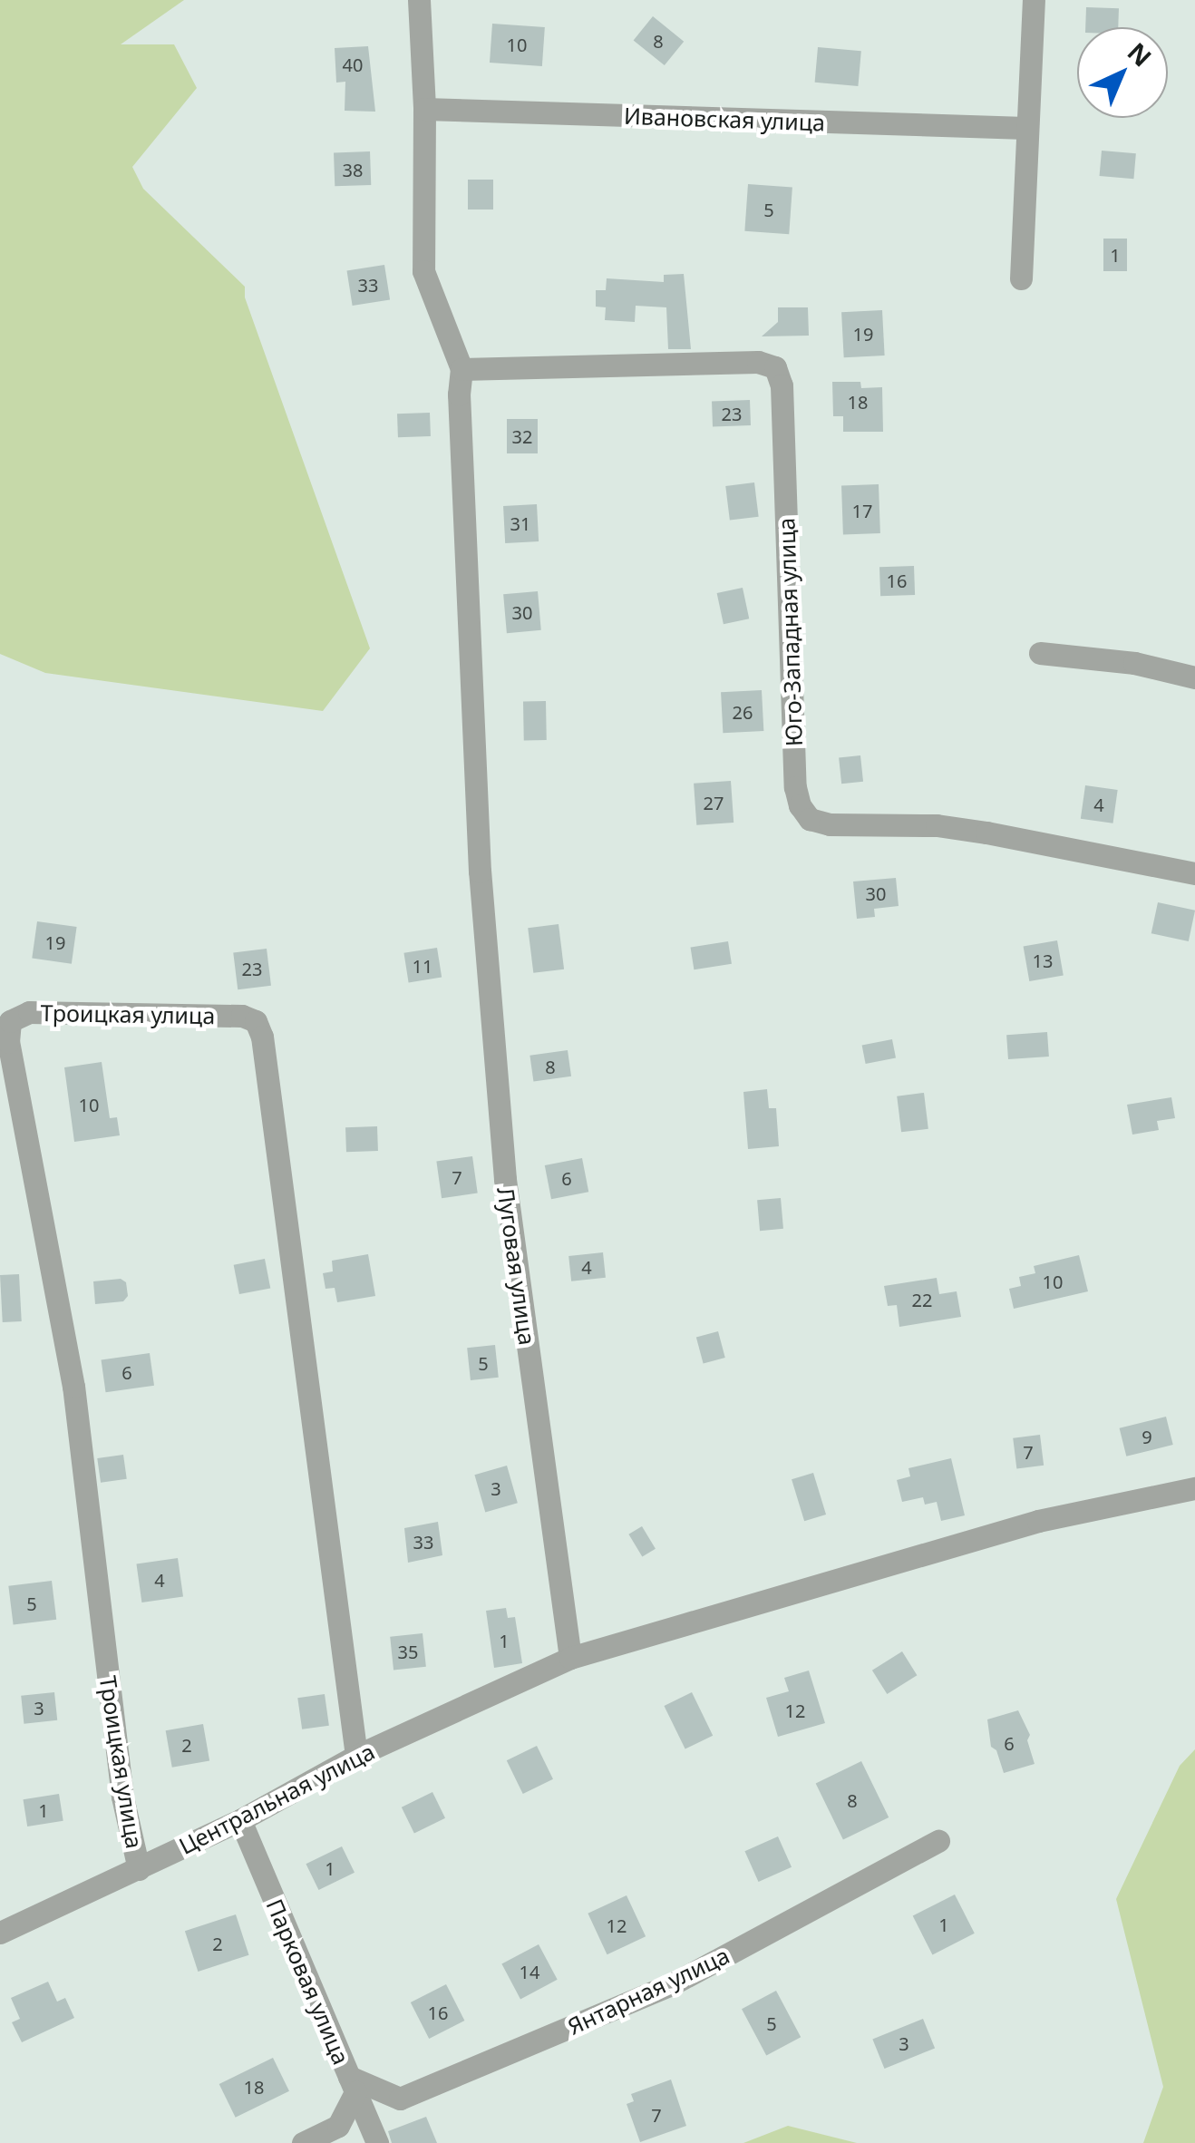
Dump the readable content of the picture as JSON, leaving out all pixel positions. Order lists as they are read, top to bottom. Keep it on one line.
{"streets":{"street":["Ивановская улица","Юго-Западная улица","Троицкая улица","Луговая улица","Центральная улица","Парковая улица","Янтарная улица"]},"crossings":[["Юго-Западная улица","Луговая улица"],["Троицкая улица","Центральная улица"],["Луговая улица","Центральная улица"],["Центральная улица","Парковая улица"],["Парковая улица","Янтарная улица"]],"house_numbers":["8","10","40","38","5","1","33","19","18","23","32","17","31","16","30","26","27","4","30","19","13","11","23","8","10","7","6","4","10","22","5","6","9","7","3","33","4","5","1","35","3","12","6","2","8","1","1","1","12","2","14","16","5","3","18","7"],"north":"top right"}
